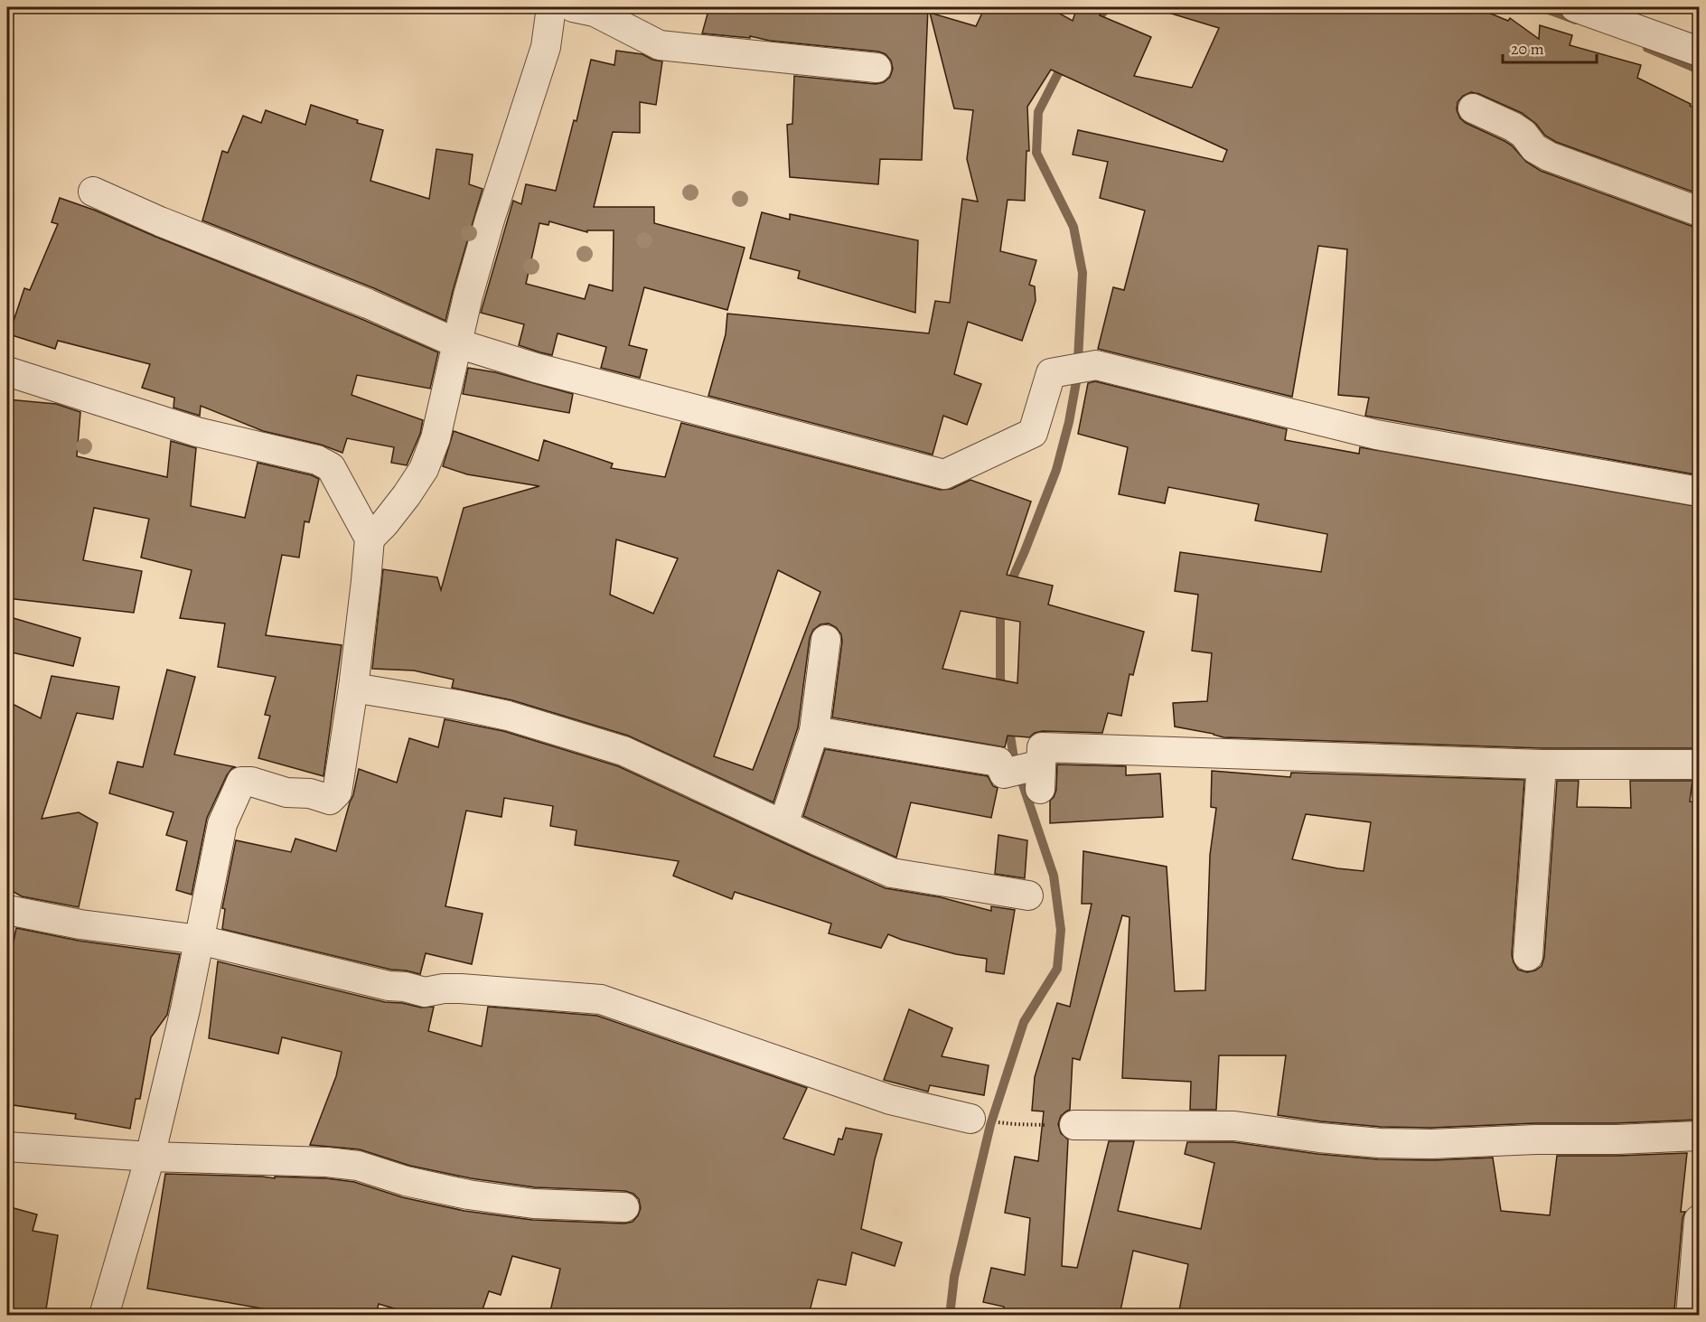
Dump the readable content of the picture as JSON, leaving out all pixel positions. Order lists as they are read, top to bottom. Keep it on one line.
{"scale_bar":"20 m"}
